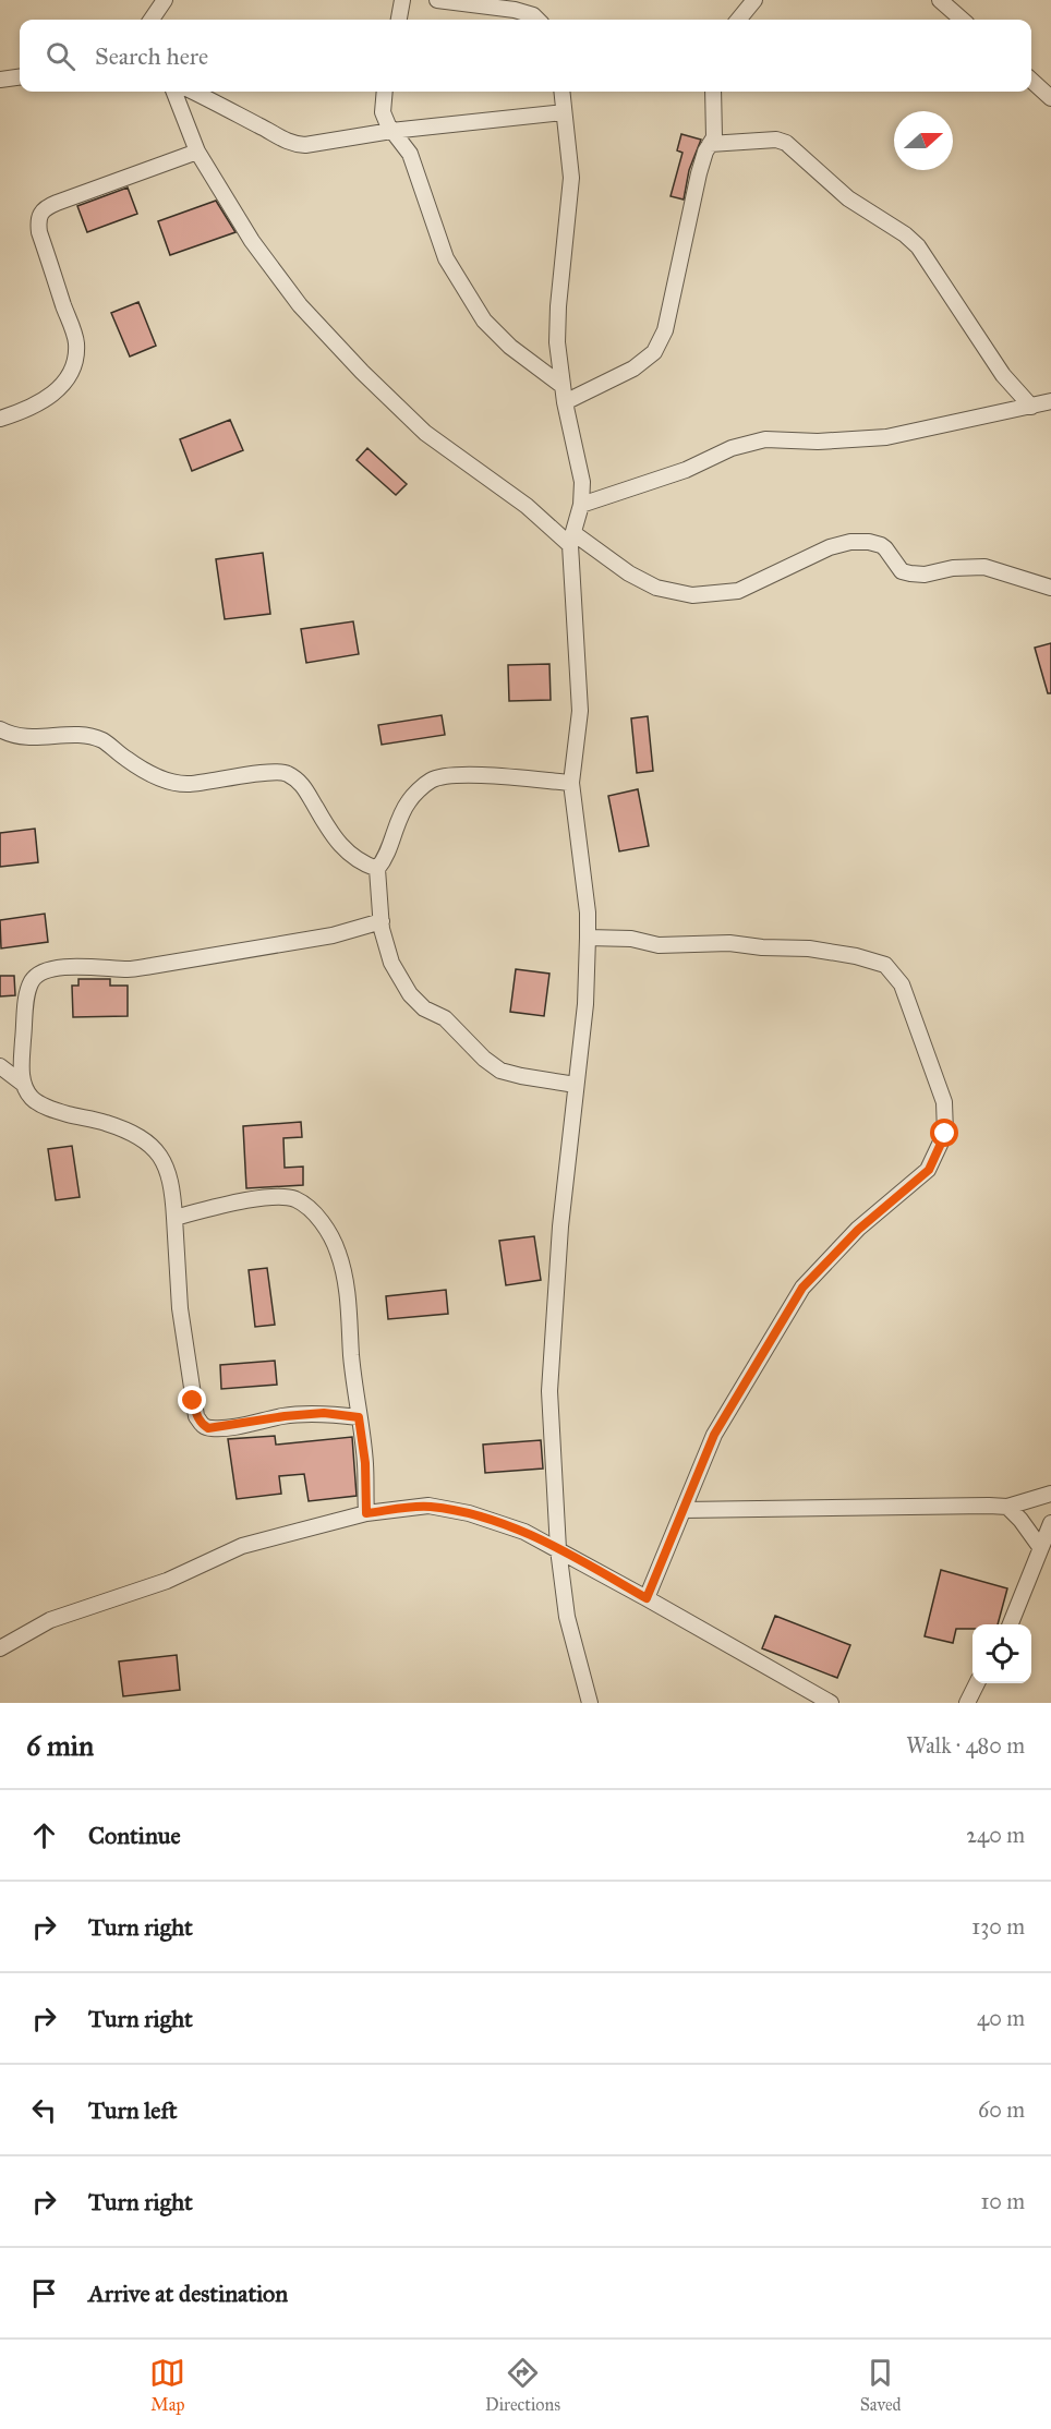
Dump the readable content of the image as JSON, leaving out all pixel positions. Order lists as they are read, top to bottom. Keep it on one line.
{"north":"right","page":{"search":"Search here","heading":["6 min","Walk · 480 m"],"list":[["Continue","240 m"],["Turn right","130 m"],["Turn right","40 m"],["Turn left","60 m"],["Turn right","10 m"],"Arrive at destination"],"nav":["Map","Directions","Saved"]}}
